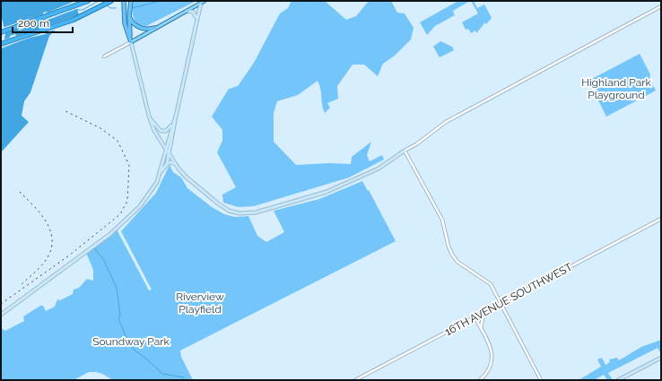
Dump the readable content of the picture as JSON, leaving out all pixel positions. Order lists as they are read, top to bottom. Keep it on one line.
{"streets":{"street":["16TH AVENUE SOUTHWEST"]},"parks":["Highland Park Playground","Riverview Playfield","Soundway Park"],"scale_bar":"200 m"}
